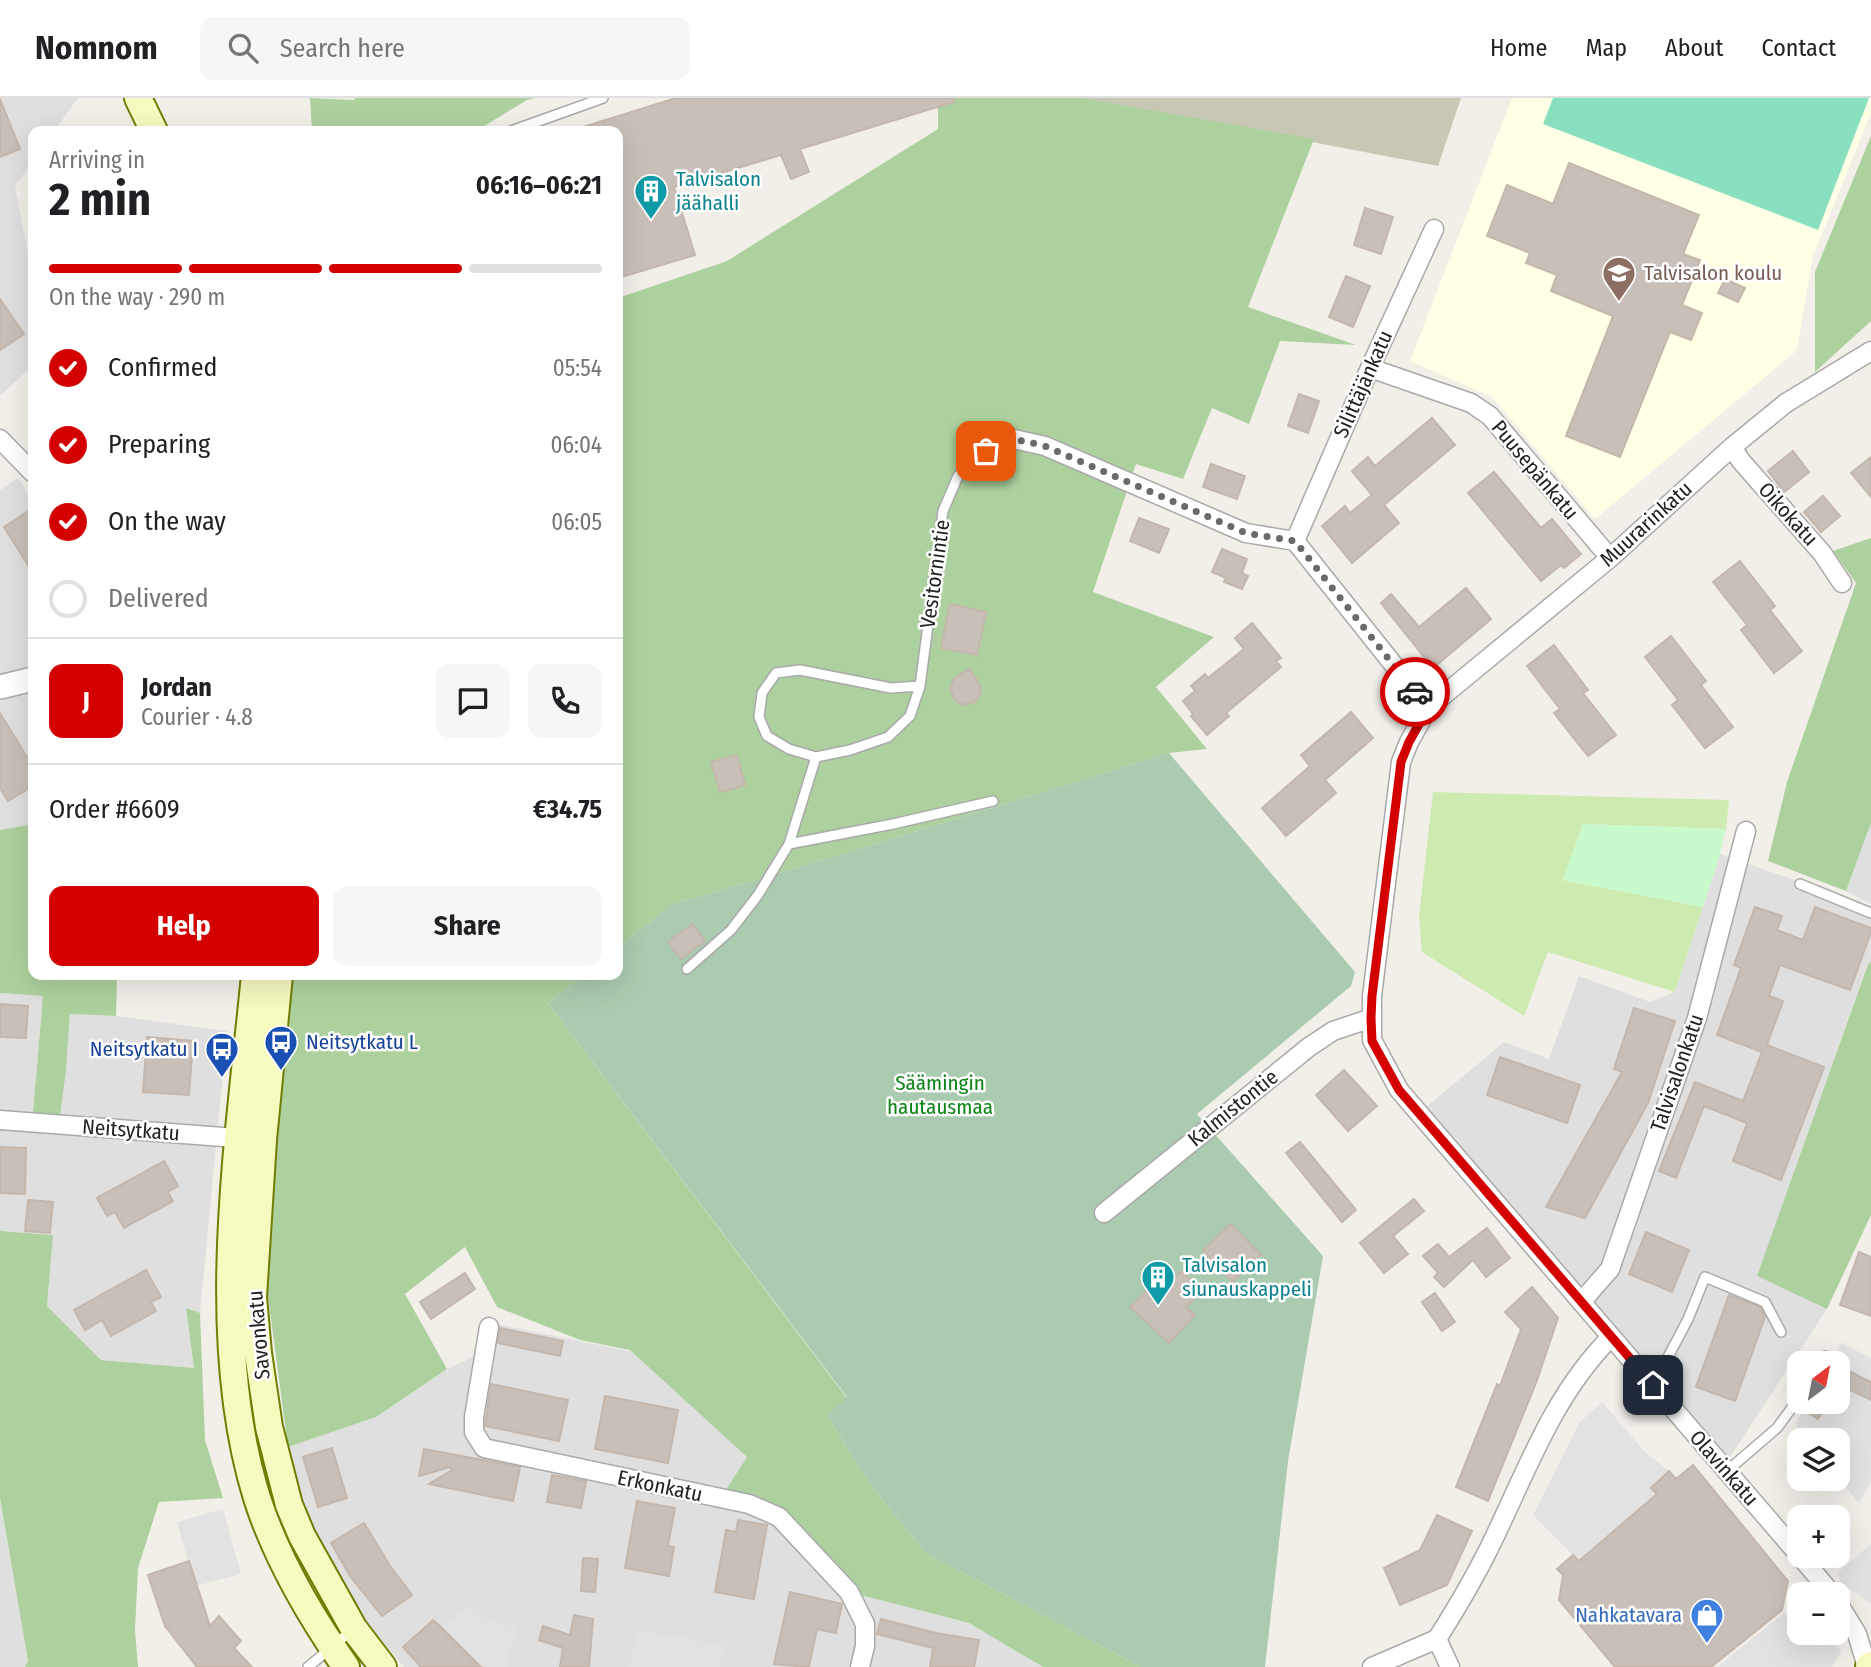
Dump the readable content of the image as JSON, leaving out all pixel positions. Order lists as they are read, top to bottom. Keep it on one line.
{"streets":{"main road":["Savonkatu"],"street":["Silittäjänkatu","Puusepänkatu","Oikokatu","Muurarinkatu","Talvisalonkatu","Kalmistontie","Neitsytkatu","Olavinkatu","Erkonkatu"],"lane":["Vesitornintie"]},"crossings":[["Silittäjänkatu","Puusepänkatu"],["Puusepänkatu","Muurarinkatu"],["Oikokatu","Muurarinkatu"],["Muurarinkatu","Olavinkatu"],["Talvisalonkatu","Olavinkatu"],["Kalmistontie","Olavinkatu"],["Neitsytkatu","Savonkatu"]],"parks":["Säämingin hautausmaa"],"places":{"building":["Talvisalon jäähalli","Talvisalon siunauskappeli"],"school or university":["Talvisalon koulu"],"bus stop":["Neitsytkatu L","Neitsytkatu I"],"shop":["Nahkatavara"]},"north":"top right","page":{"header":"Nomnom","search":"Search here","nav":["Home","Map","About","Contact"],"heading":["2 min","Arriving in","06:16–06:21"],"panel":["Jordan","Courier · 4.8","Order #6609","€34.75"],"bar":"On the way · 290 m","list":[["Confirmed","05:54"],["Preparing","06:04"],["On the way","06:05"],"Delivered"],"round":"J","buttons":["Help","Share"],"map_buttons":["+","−"]}}
